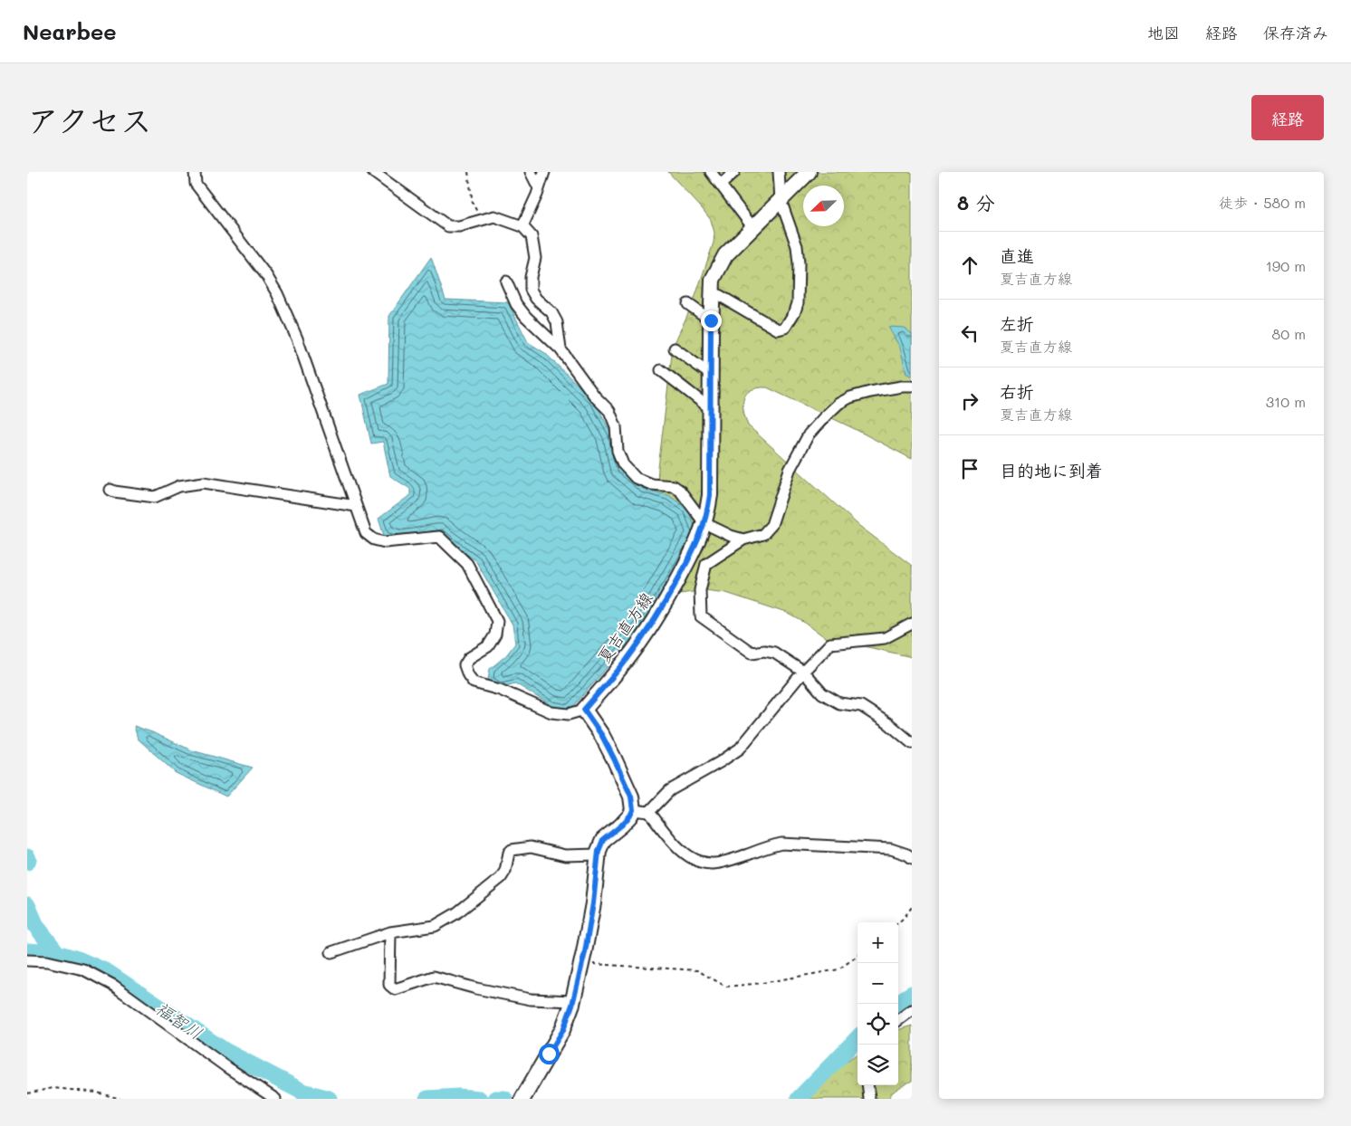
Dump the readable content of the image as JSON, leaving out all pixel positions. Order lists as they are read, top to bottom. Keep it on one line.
{"streets":{"main road":["夏吉直方線"]},"water":["福智川"],"north":"bottom left","page":{"header":"Nearbee","nav":["地図","経路","保存済み"],"title":"アクセス","buttons":"経路","heading":["8 分","徒歩 · 580 m"],"list":[["直進","夏吉直方線","190 m"],["左折","夏吉直方線","80 m"],["右折","夏吉直方線","310 m"],"目的地に到着"],"map_buttons":["+","−"]}}
